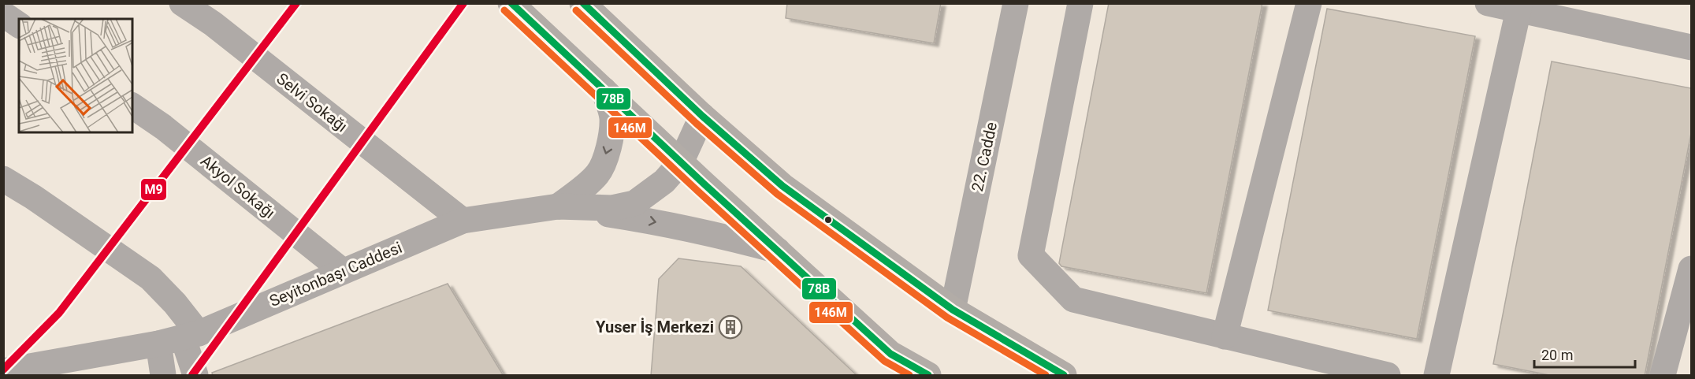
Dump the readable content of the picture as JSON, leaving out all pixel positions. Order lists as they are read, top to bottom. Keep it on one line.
{"streets":{"street":["Selvi Sokağı","22. Cadde","Akyol Sokağı","Seyitonbaşı Caddesi"]},"crossings":[["Selvi Sokağı","Seyitonbaşı Caddesi"],["Akyol Sokağı","Seyitonbaşı Caddesi"]],"places":{"building":["Yuser İş Merkezi"]},"lines":["transit line M9","transit line 78B","transit line 146M"],"scale_bar":"20 m"}
